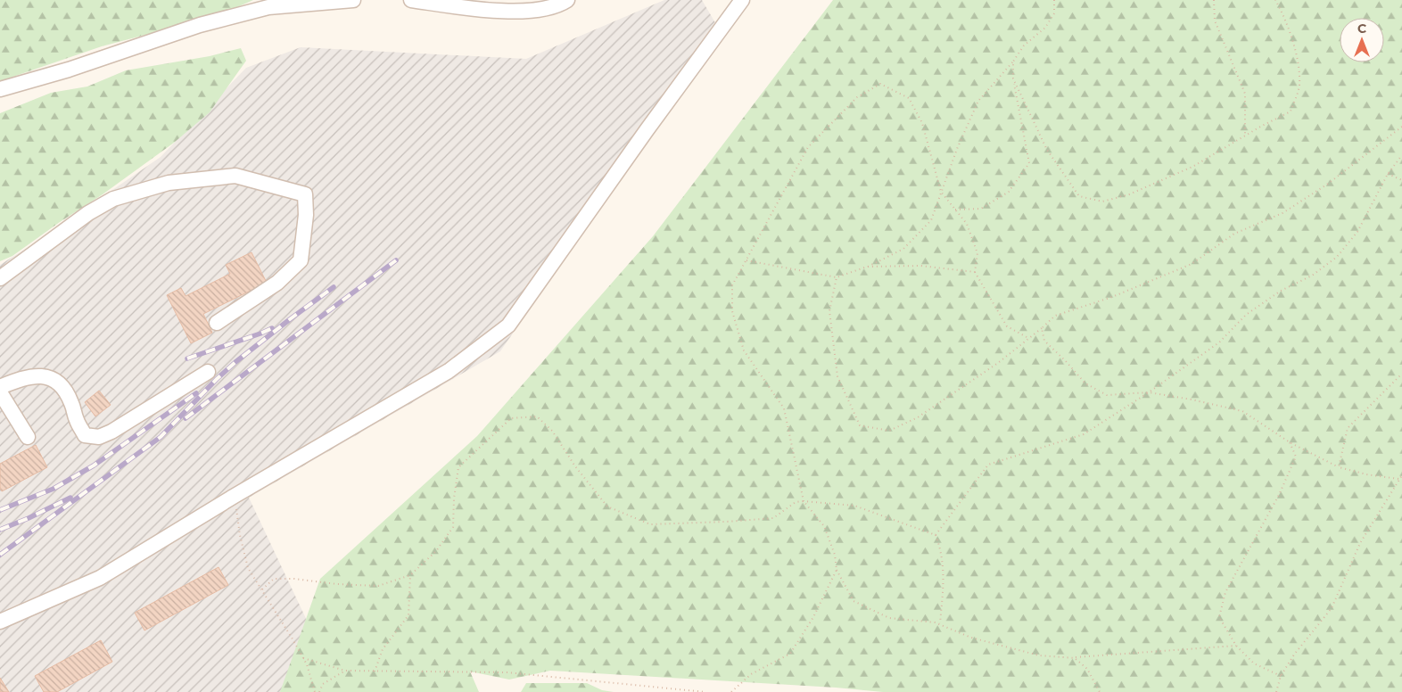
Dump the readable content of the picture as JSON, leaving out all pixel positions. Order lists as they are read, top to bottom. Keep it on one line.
{"north":"top"}
